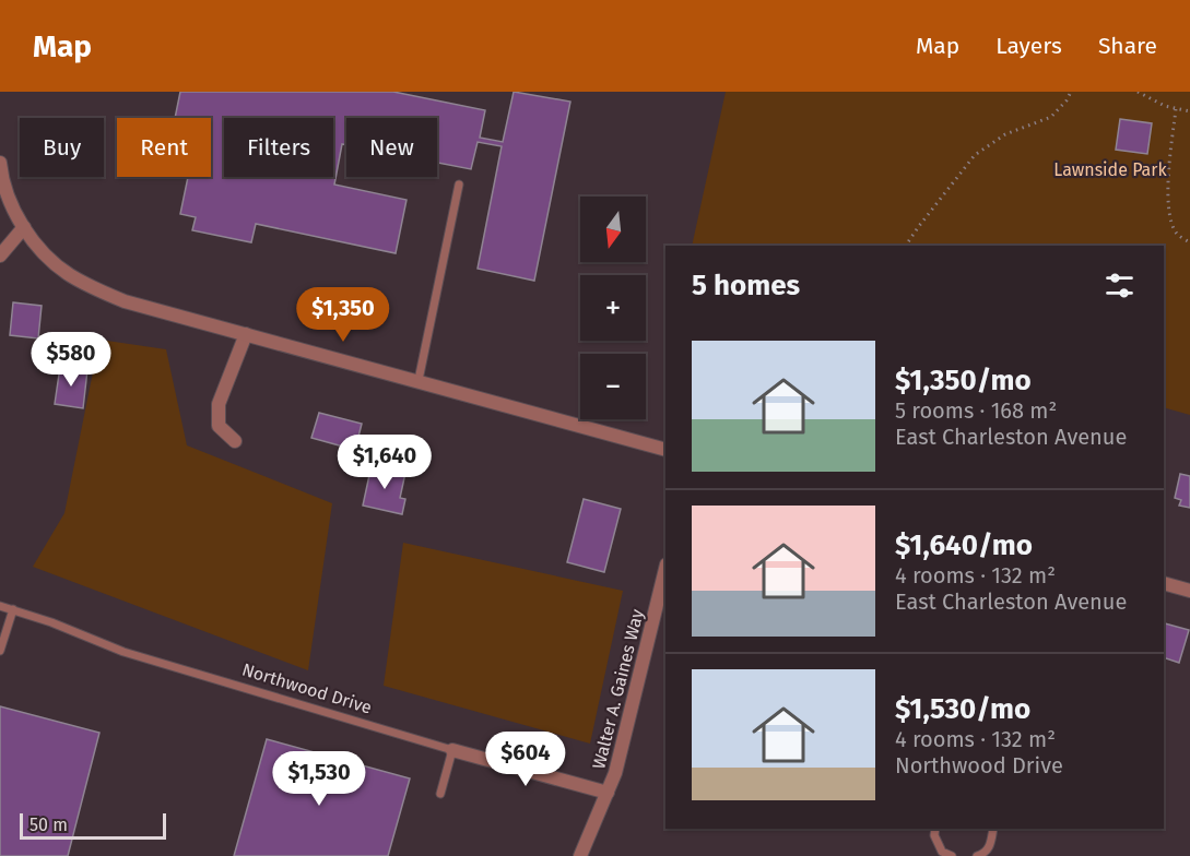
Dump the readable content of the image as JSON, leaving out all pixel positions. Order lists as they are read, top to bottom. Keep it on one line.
{"streets":{"street":["Northwood Drive","Walter A. Gaines Way"]},"crossings":[["Northwood Drive","Walter A. Gaines Way"]],"parks":["Lawnside Park"],"scale_bar":"50 m","north":"bottom","page":{"header":"Map","nav":["Map","Layers","Share"],"chip":["Buy","Rent","Filters","New"],"map_buttons":["+","−"],"heading":"5 homes","price":["$1,350","$580","$1,640","$604","$1,530"],"list":[{"name":"$1,350/mo","note":"5 rooms · 168 m² · East Charleston Avenue"},{"name":"$1,640/mo","note":"4 rooms · 132 m² · East Charleston Avenue"},{"name":"$1,530/mo","note":"4 rooms · 132 m² · Northwood Drive"}],"scale":"50 m"}}
